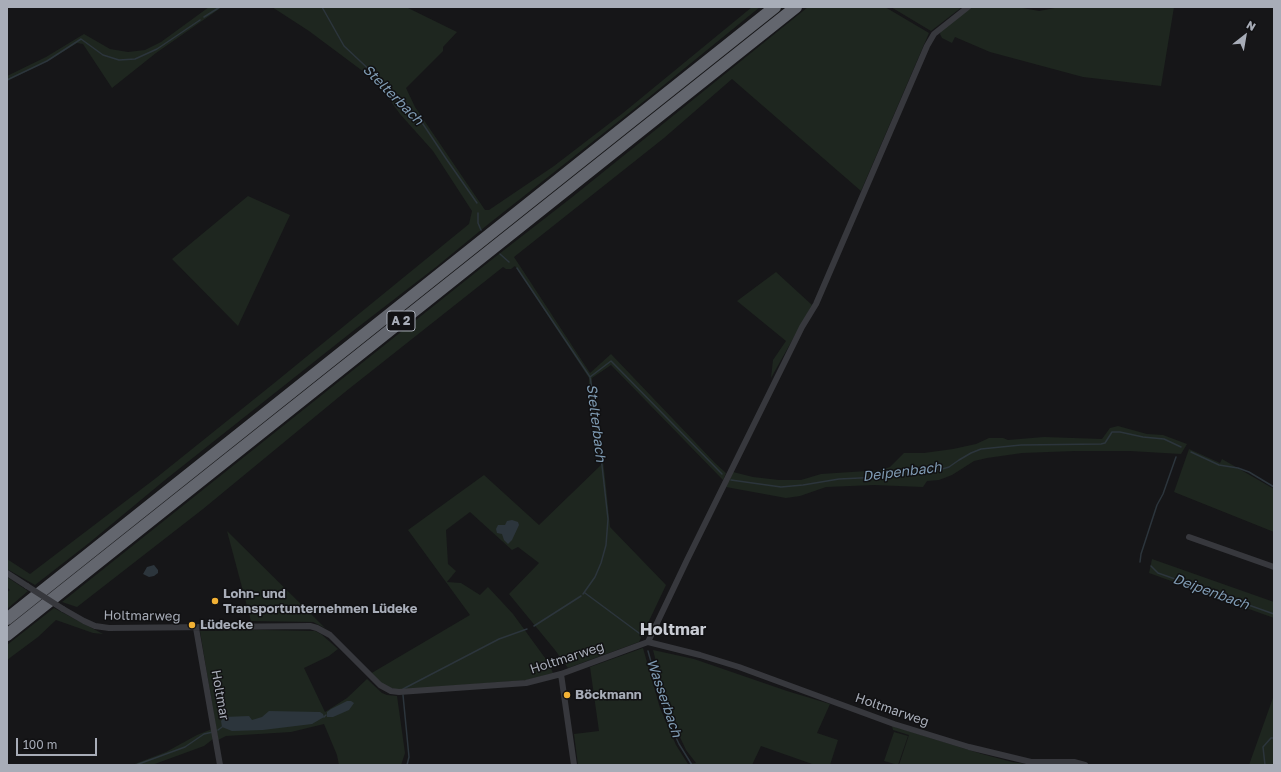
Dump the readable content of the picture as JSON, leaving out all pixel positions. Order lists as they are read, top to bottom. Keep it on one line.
{"streets":{"highway":["A 2"],"street":["Holtmarweg","Holtmar"]},"crossings":[["Holtmarweg","Holtmar"]],"districts":["Holtmar"],"water":["Stelterbach","Deipenbach","Wasserbach"],"places":["Lohn- und Transportunternehmen Lüdeke","Lüdecke","Böckmann"],"scale_bar":"100 m","north":"top right"}
